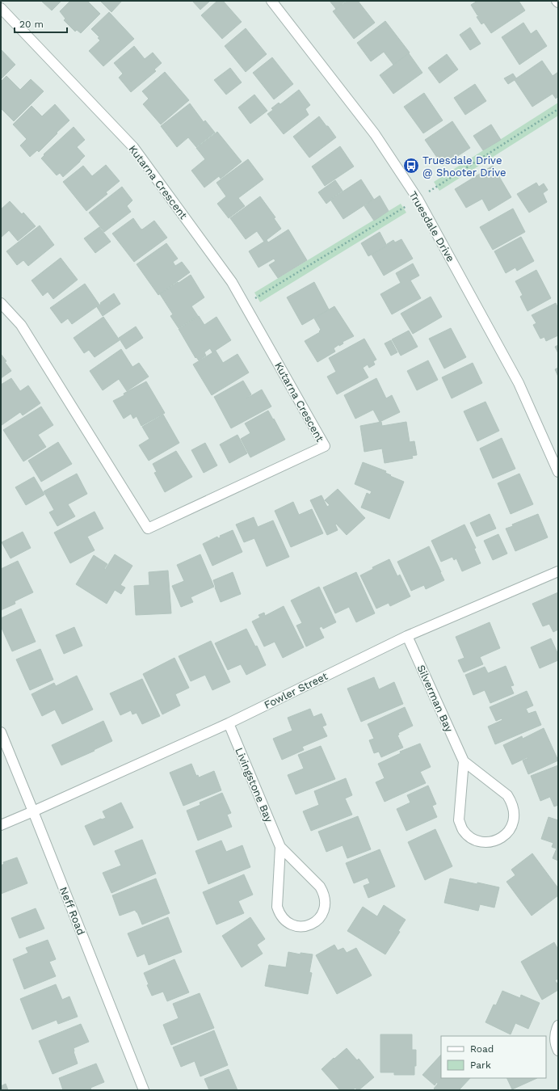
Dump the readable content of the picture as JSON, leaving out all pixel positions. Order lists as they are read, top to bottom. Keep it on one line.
{"streets":{"street":["Kutarna Crescent","Truesdale Drive","Fowler Street","Silverman Bay","Livingstone Bay","Neff Road"]},"crossings":[["Fowler Street","Silverman Bay"],["Fowler Street","Livingstone Bay"],["Fowler Street","Neff Road"]],"places":{"bus stop":["Truesdale Drive @ Shooter Drive"]},"legend":["Road","Park"],"scale_bar":"20 m"}
